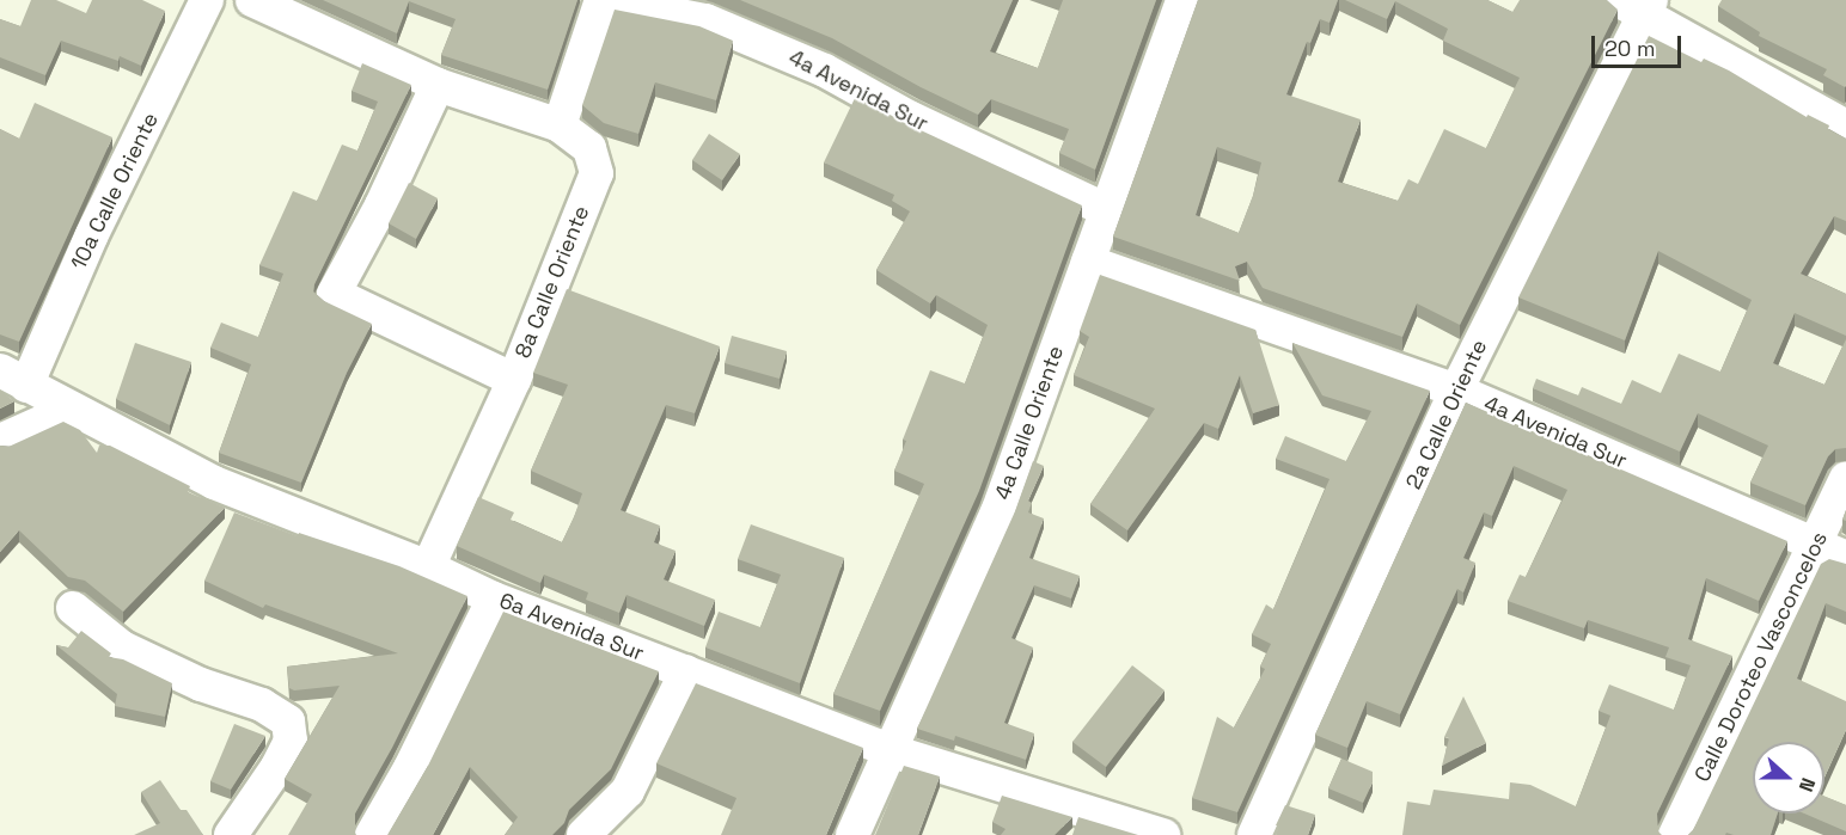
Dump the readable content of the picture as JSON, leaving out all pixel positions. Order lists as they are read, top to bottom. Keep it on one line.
{"streets":{"street":["4a Avenida Sur","10a Calle Oriente","8a Calle Oriente","2a Calle Oriente","4a Calle Oriente","6a Avenida Sur","Calle Doroteo Vasconcelos"]},"crossings":[["4a Avenida Sur","2a Calle Oriente"],["4a Avenida Sur","4a Calle Oriente"],["4a Avenida Sur","Calle Doroteo Vasconcelos"],["10a Calle Oriente","6a Avenida Sur"],["8a Calle Oriente","6a Avenida Sur"],["4a Calle Oriente","6a Avenida Sur"]],"scale_bar":"20 m","north":"right"}
